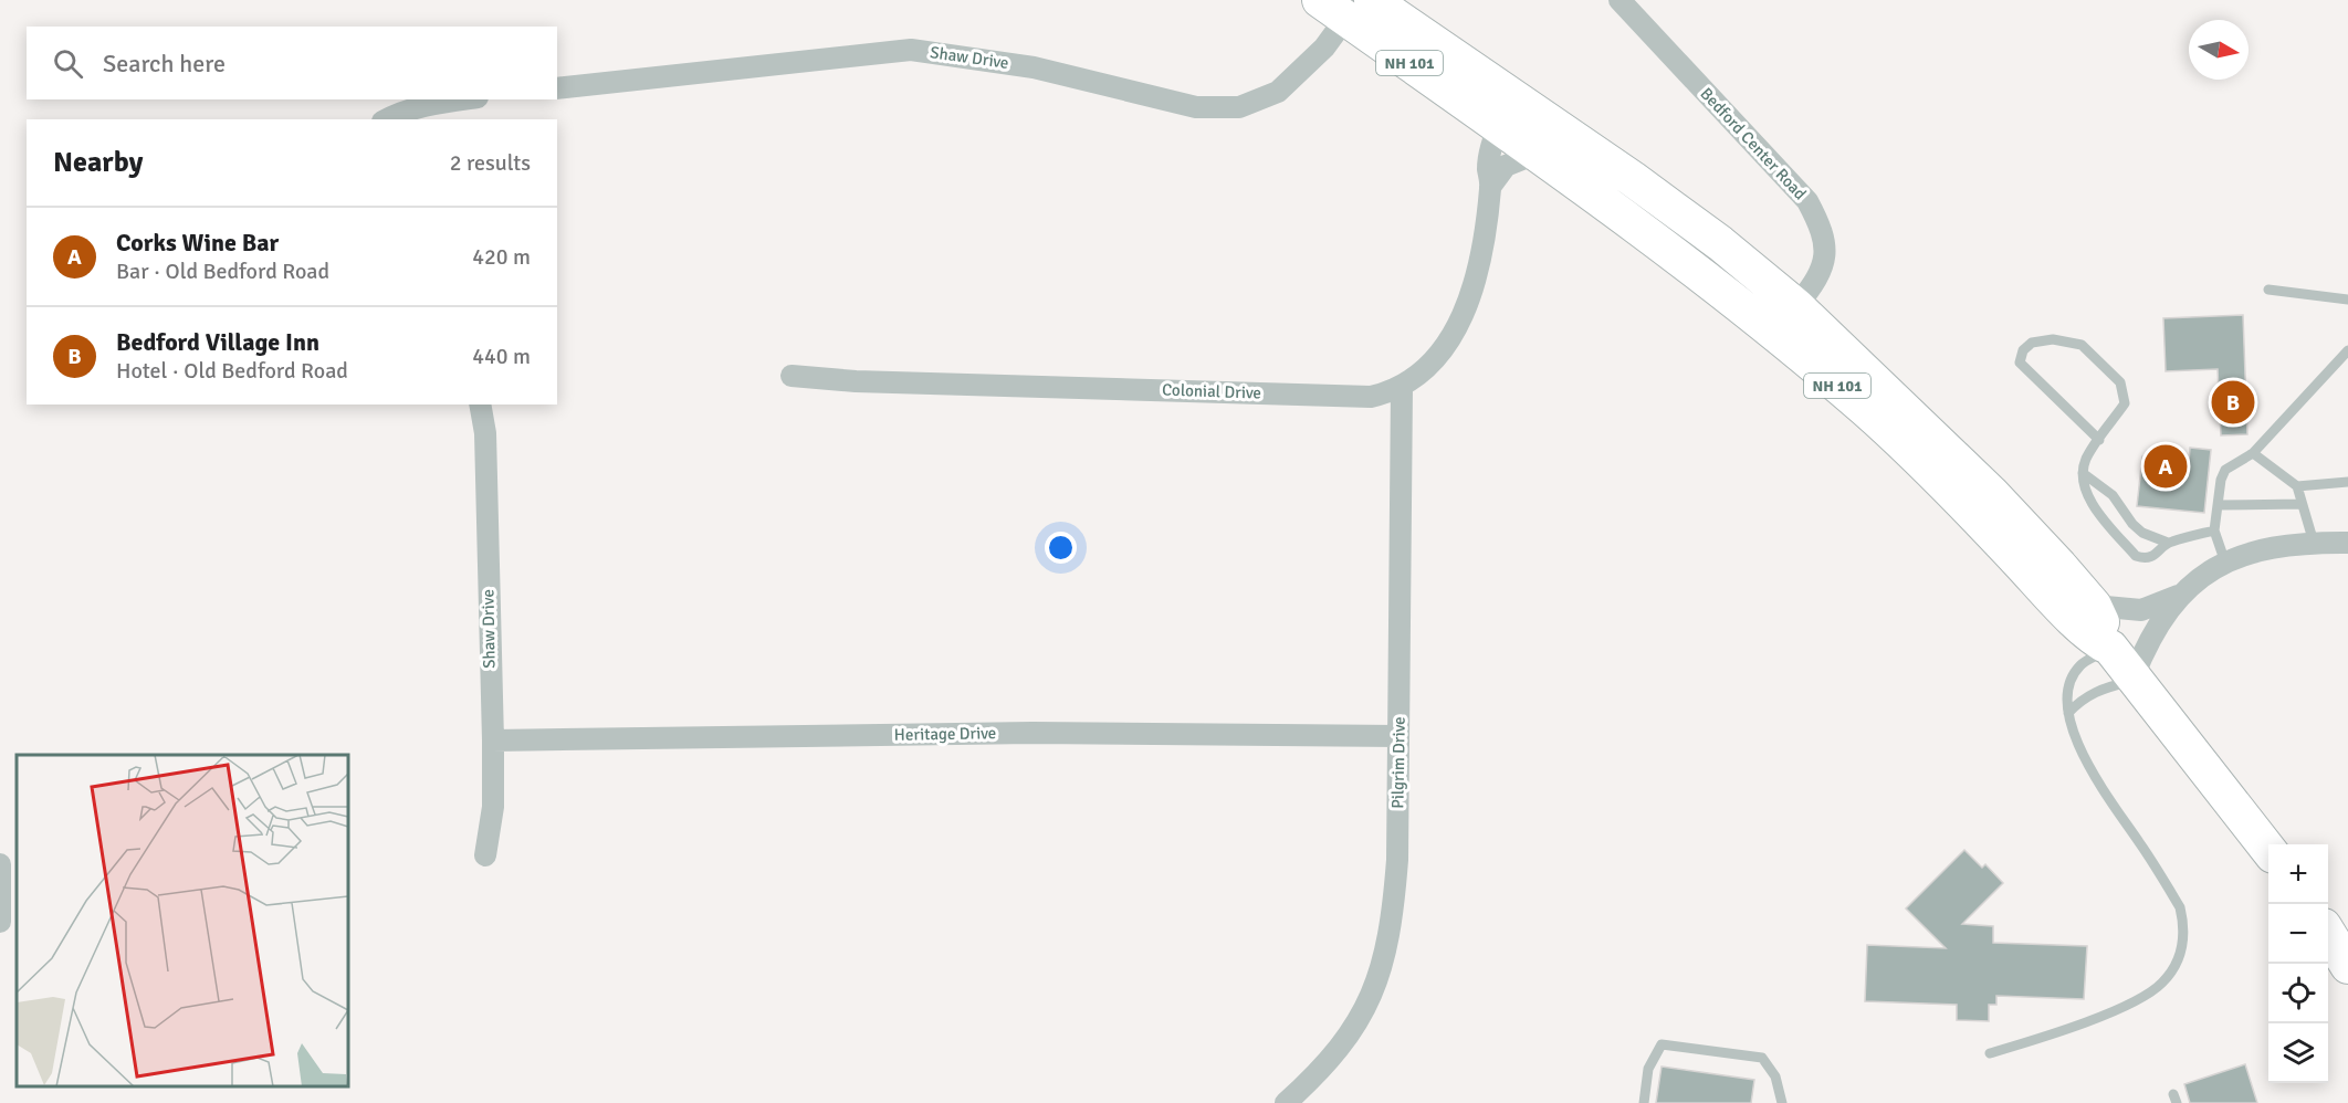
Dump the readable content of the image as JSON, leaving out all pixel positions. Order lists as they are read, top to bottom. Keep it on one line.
{"streets":{"highway":["NH 101"],"street":["Shaw Drive","Bedford Center Road","Colonial Drive","Heritage Drive","Pilgrim Drive"]},"crossings":[["Shaw Drive","NH 101"],["Shaw Drive","Heritage Drive"],["NH 101","Bedford Center Road"],["NH 101","Colonial Drive"],["Colonial Drive","Pilgrim Drive"],["Heritage Drive","Pilgrim Drive"]],"north":"right","page":{"search":"Search here","heading":["Nearby","2 results"],"list":[{"mark":"A","name":"Corks Wine Bar","note":"Bar · Old Bedford Road","value":"420 m"},{"mark":"B","name":"Bedford Village Inn","note":"Hotel · Old Bedford Road","value":"440 m"}],"pins":["B","A"],"map_buttons":["+","−"]}}
